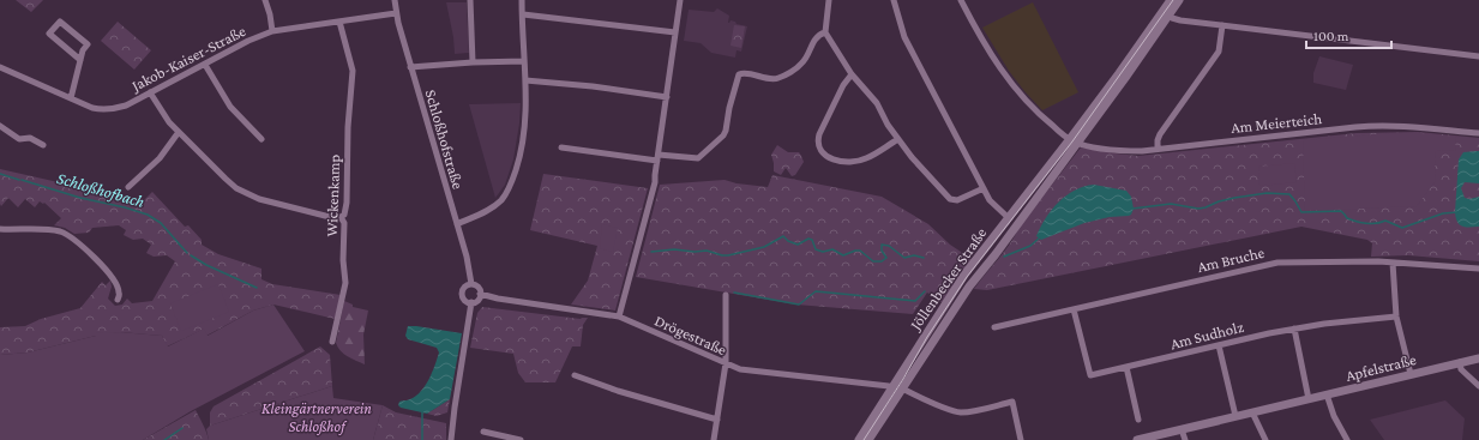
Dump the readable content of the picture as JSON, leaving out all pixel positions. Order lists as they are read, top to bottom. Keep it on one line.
{"streets":{"main road":["Jöllenbecker Straße","Apfelstraße"],"street":["Jakob-Kaiser-Straße","Am Meierteich","Schloßhofstraße","Wickenkamp","Am Bruche","Drögestraße","Am Sudholz"]},"crossings":[["Jakob-Kaiser-Straße","Schloßhofstraße"],["Jakob-Kaiser-Straße","Wickenkamp"],["Am Meierteich","Jöllenbecker Straße"],["Schloßhofstraße","Drögestraße"],["Am Bruche","Am Sudholz"],["Jöllenbecker Straße","Drögestraße"]],"water":["Schloßhofbach"],"parks":["Kleingärtnerverein Schloßhof"],"scale_bar":"100 m"}
